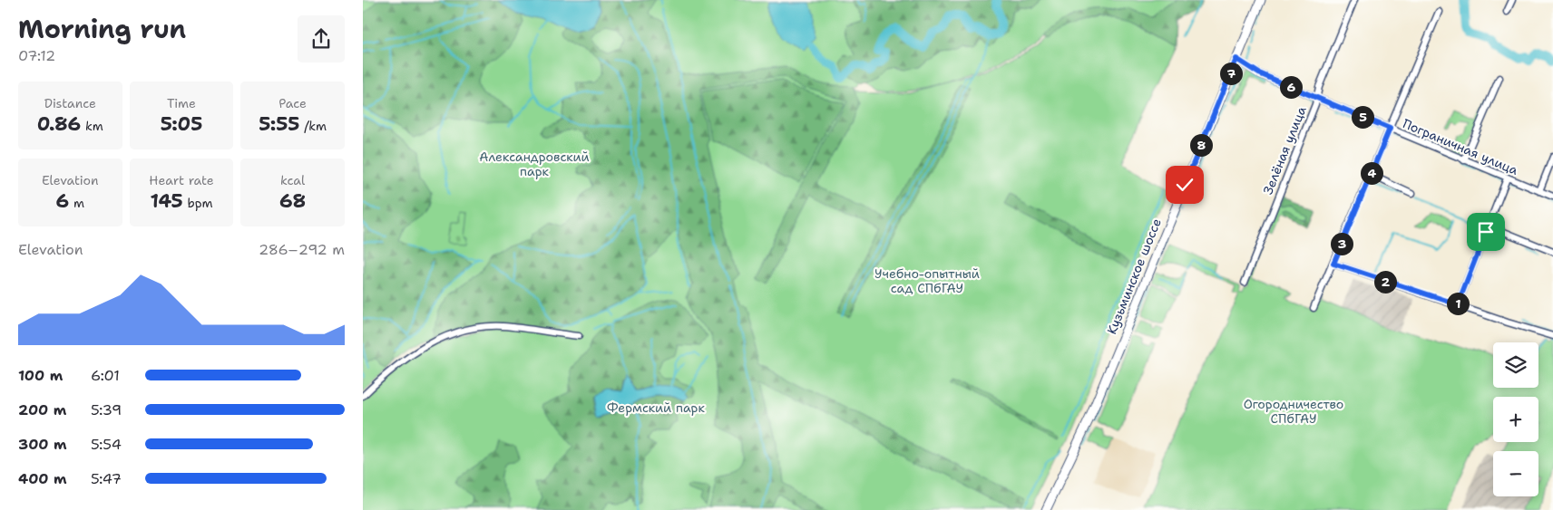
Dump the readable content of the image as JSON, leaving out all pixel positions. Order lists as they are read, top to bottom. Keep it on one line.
{"streets":{"main road":["Кузьминское шоссе"],"street":["Пограничная улица","Зелёная улица"]},"crossings":[["Пограничная улица","Зелёная улица"],["Пограничная улица","Кузьминское шоссе"]],"parks":["Александровский парк","Учебно-опытный сад СПбГАУ","Огородничество СПбГАУ","Фермский парк"],"page":{"heading":["Morning run","07:12"],"pins":["7","6","5","8","4","3","2","1"],"stats":[["Distance","0.86 km"],["Time","5:05"],["Pace","5:55 /km"],["Elevation","6 m"],["Heart rate","145 bpm"],["kcal","68"]],"chart":["Elevation","286–292 m"],"map_buttons":["+","−"],"list":[{"name":"100 m","note":"6:01"},{"name":"200 m","note":"5:39"},{"name":"300 m","note":"5:54"},{"name":"400 m","note":"5:47"}]}}
